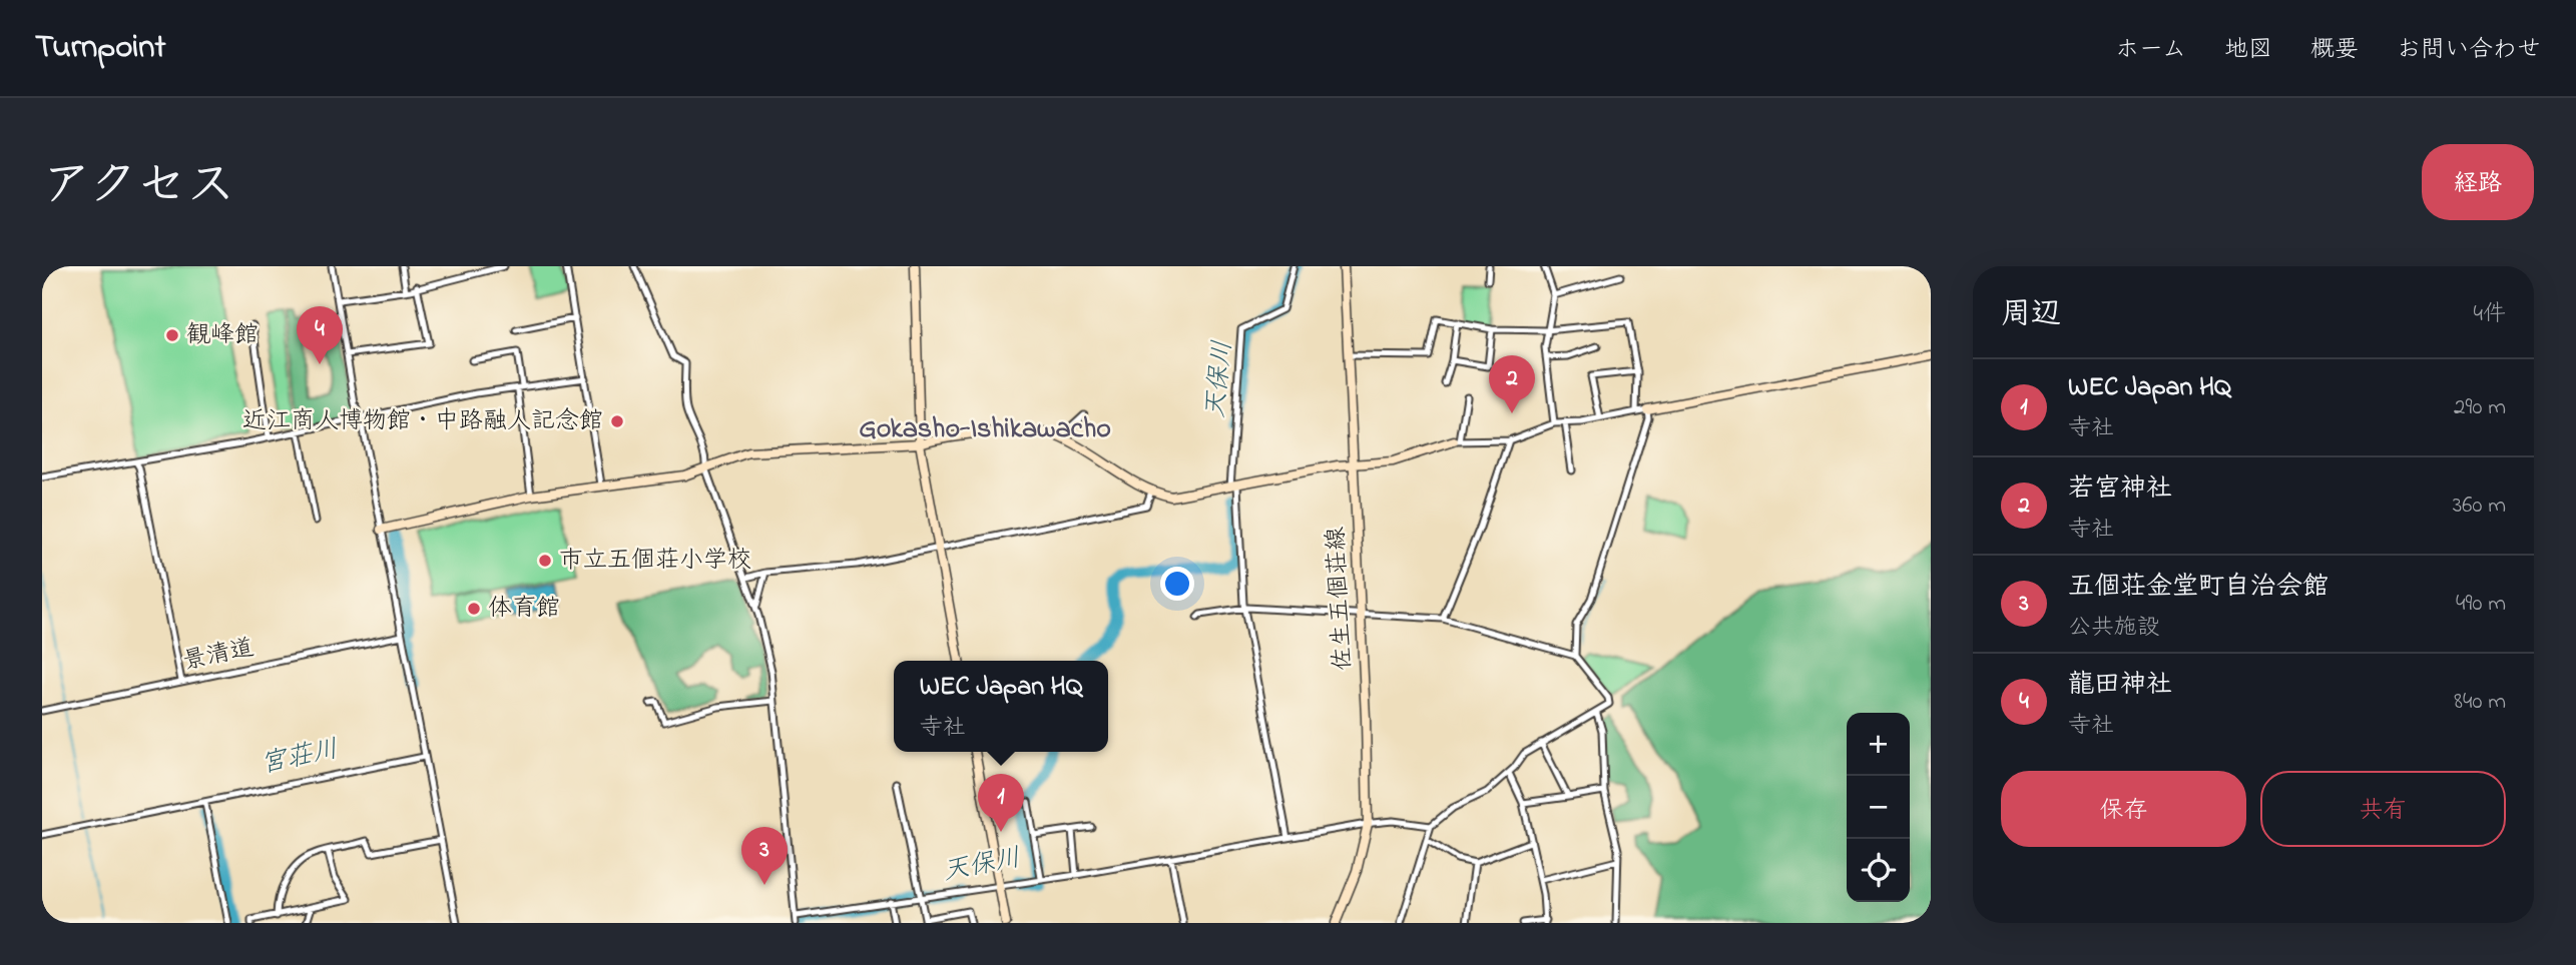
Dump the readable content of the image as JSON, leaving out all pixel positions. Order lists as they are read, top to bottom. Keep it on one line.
{"streets":{"street":["佐生五個荘線","景清道"]},"districts":["Gokasho-Ishikawacho"],"water":["天保川","宮荘川"],"places":["観峰館","近江商人博物館・中路融人記念館","市立五個荘小学校","体育館"],"page":{"header":"Turnpoint","nav":["ホーム","地図","概要","お問い合わせ"],"title":"アクセス","buttons":["経路",["保存","共有"]],"heading":["周辺","4件"],"pins":["4","2","1","3"],"list":[{"mark":"1","name":"WEC Japan HQ","note":"寺社","value":"290 m"},{"mark":"2","name":"若宮神社","note":"寺社","value":"360 m"},{"mark":"3","name":"五個荘金堂町自治会館","note":"公共施設","value":"490 m"},{"mark":"4","name":"龍田神社","note":"寺社","value":"840 m"}],"popup":["WEC Japan HQ","寺社"],"map_buttons":["+","−"]}}
